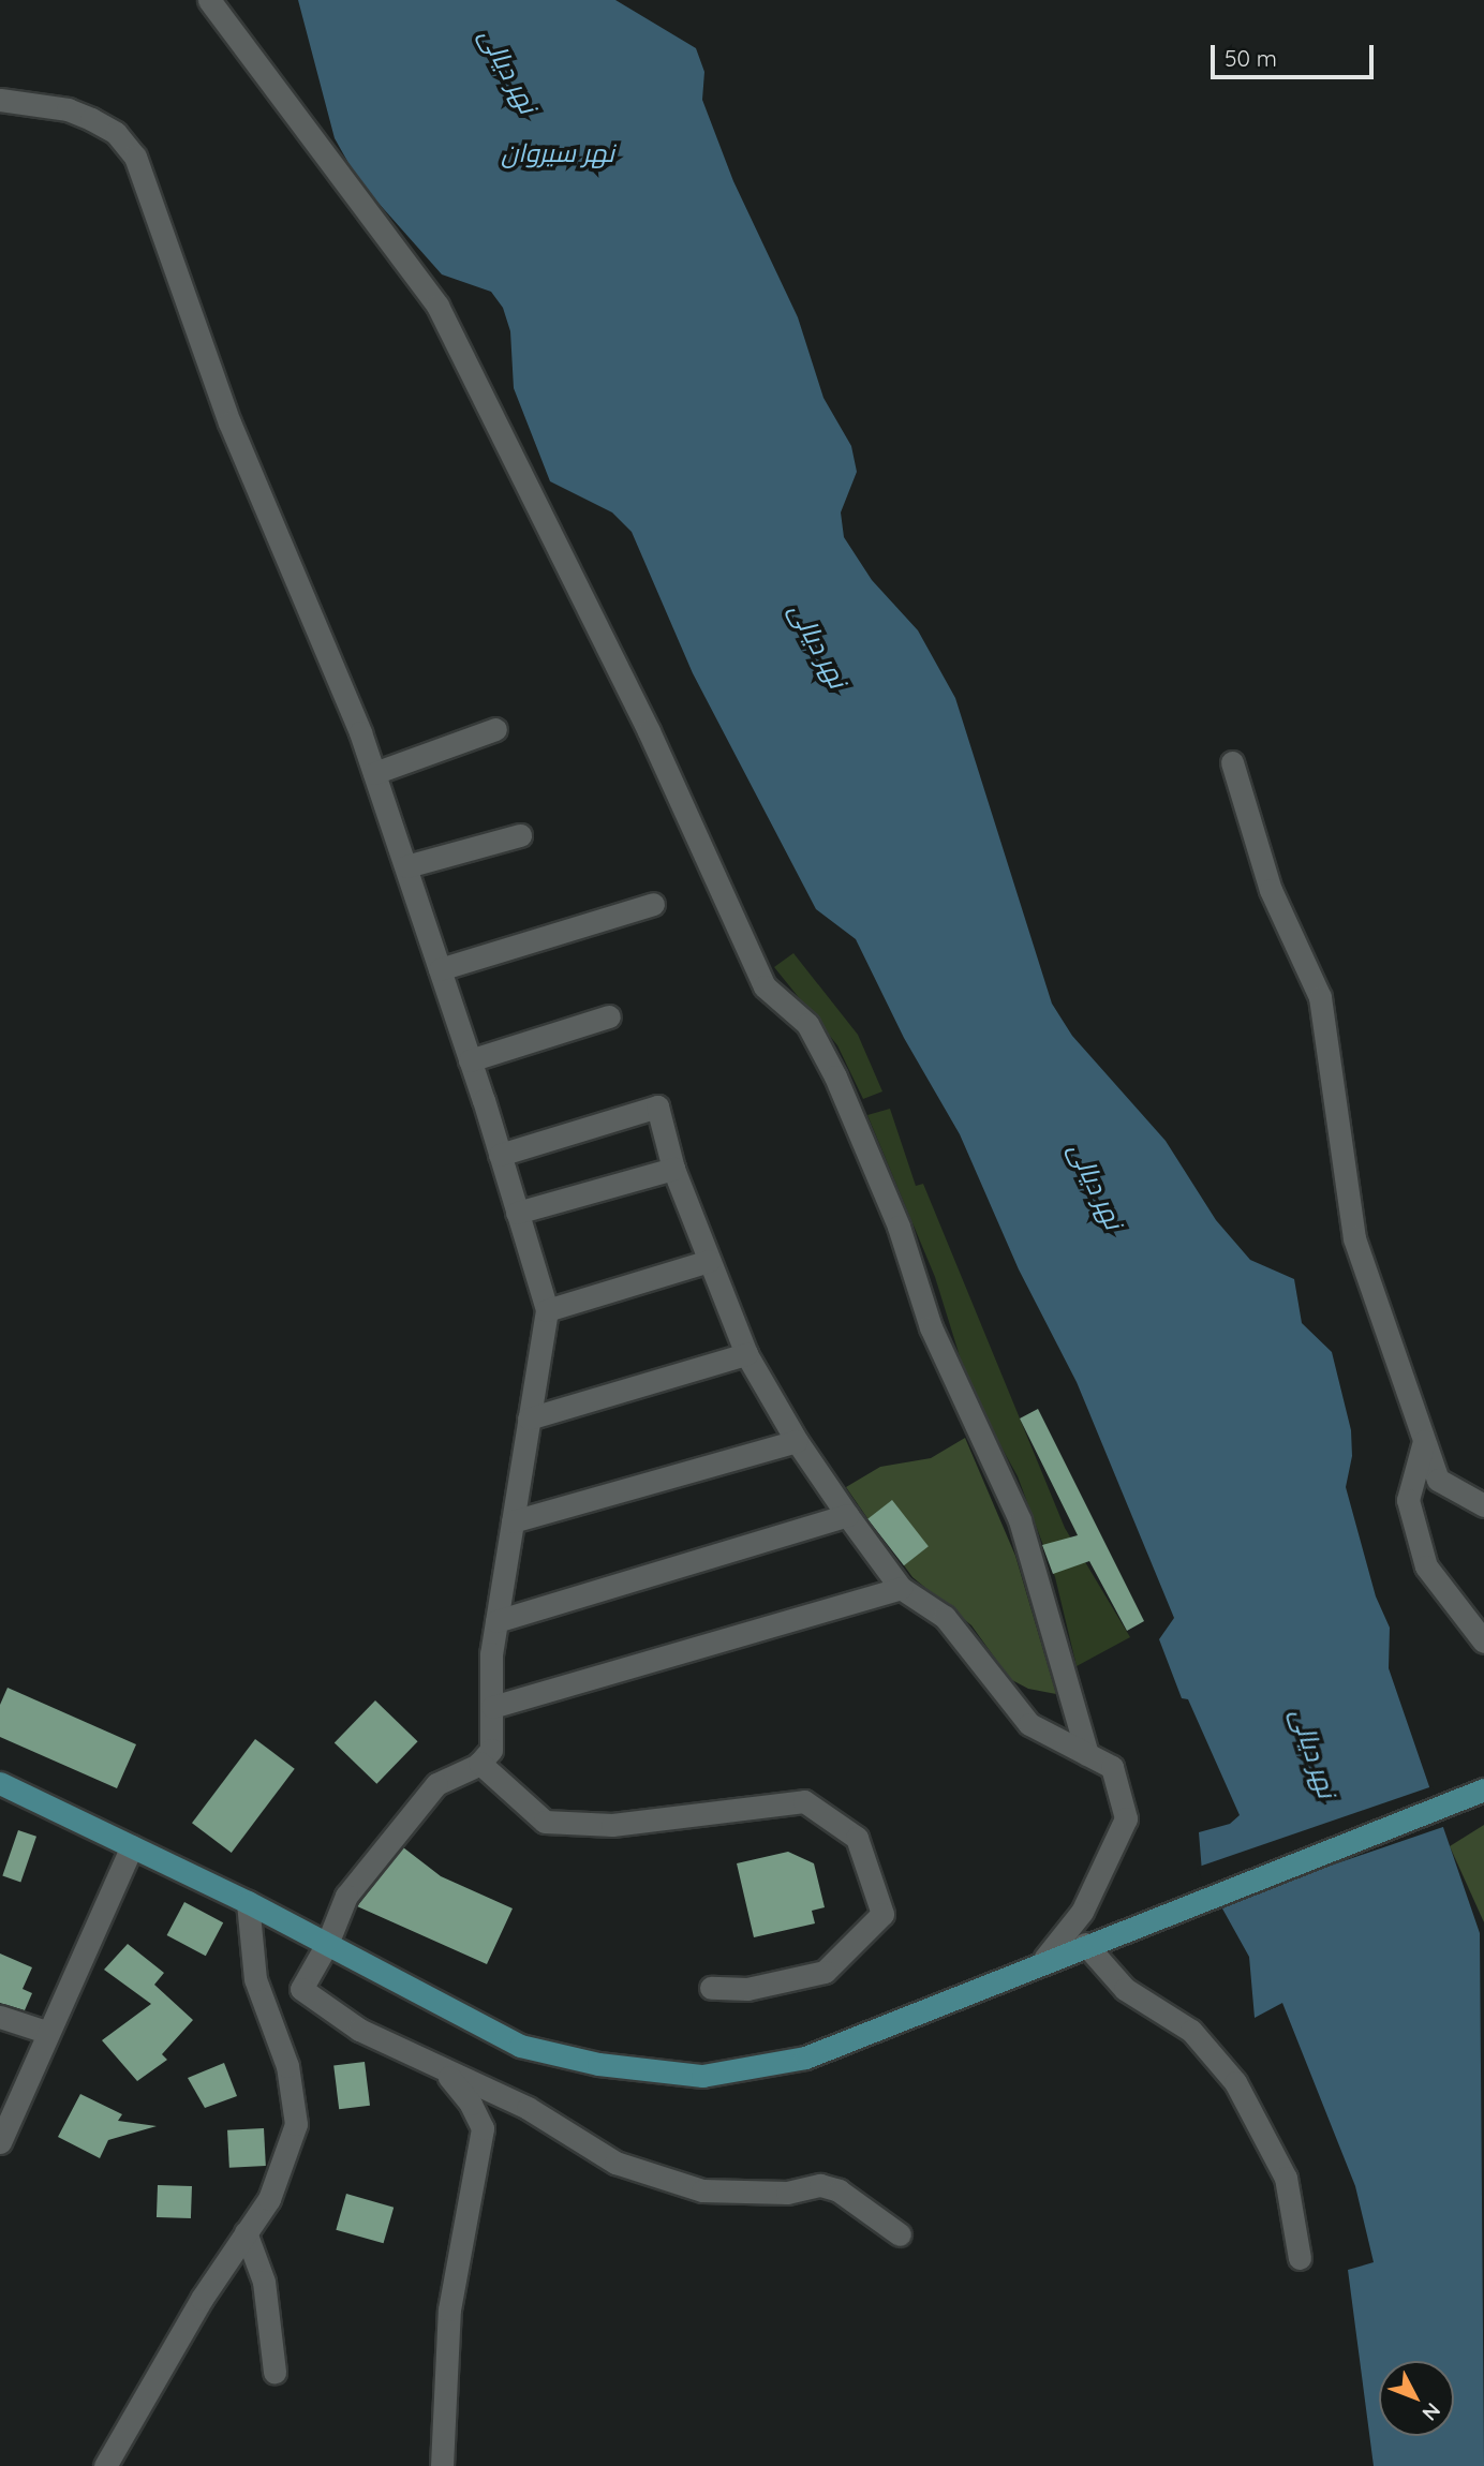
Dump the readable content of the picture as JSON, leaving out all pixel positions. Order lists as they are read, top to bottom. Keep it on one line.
{"water":["نهر ديالى","نهر سیروان"],"scale_bar":"50 m","north":"bottom right"}
